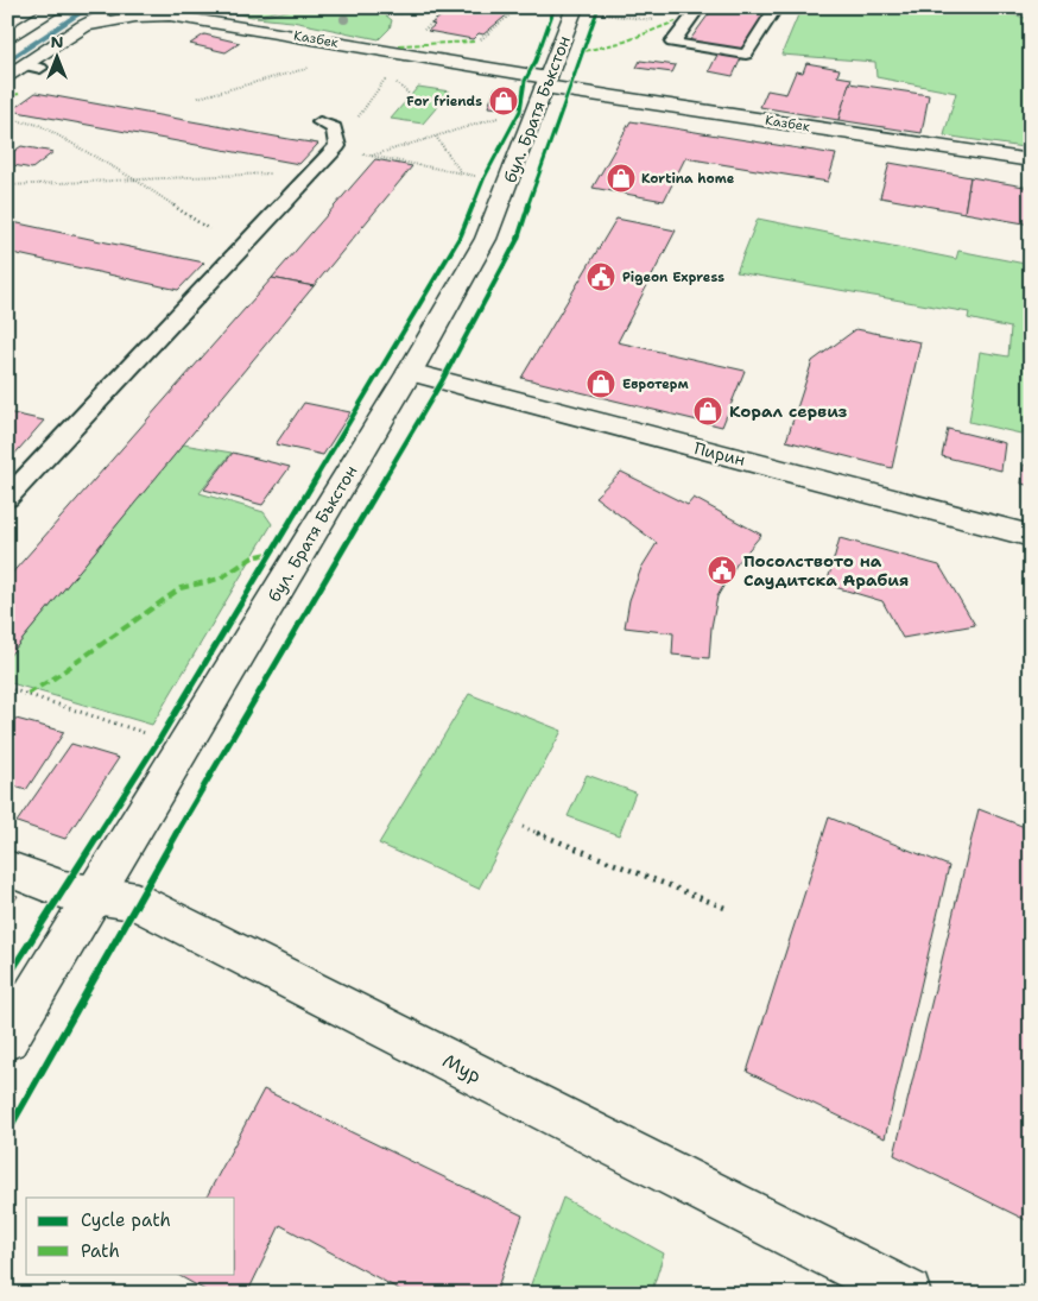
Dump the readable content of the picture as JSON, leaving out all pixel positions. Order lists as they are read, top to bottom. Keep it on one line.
{"streets":{"street":["Казбек","бул. Братя Бъкстон","Пирин","Мур"]},"crossings":[["Казбек","бул. Братя Бъкстон"],["бул. Братя Бъкстон","Пирин"],["бул. Братя Бъкстон","Мур"]],"places":{"shop":["For friends","Kortina home","Евротерм","Корал сервиз"],"public building":["Pigeon Express","Посолството на Саудитска Арабия"]},"legend":["Cycle path","Path"],"north":"top"}
